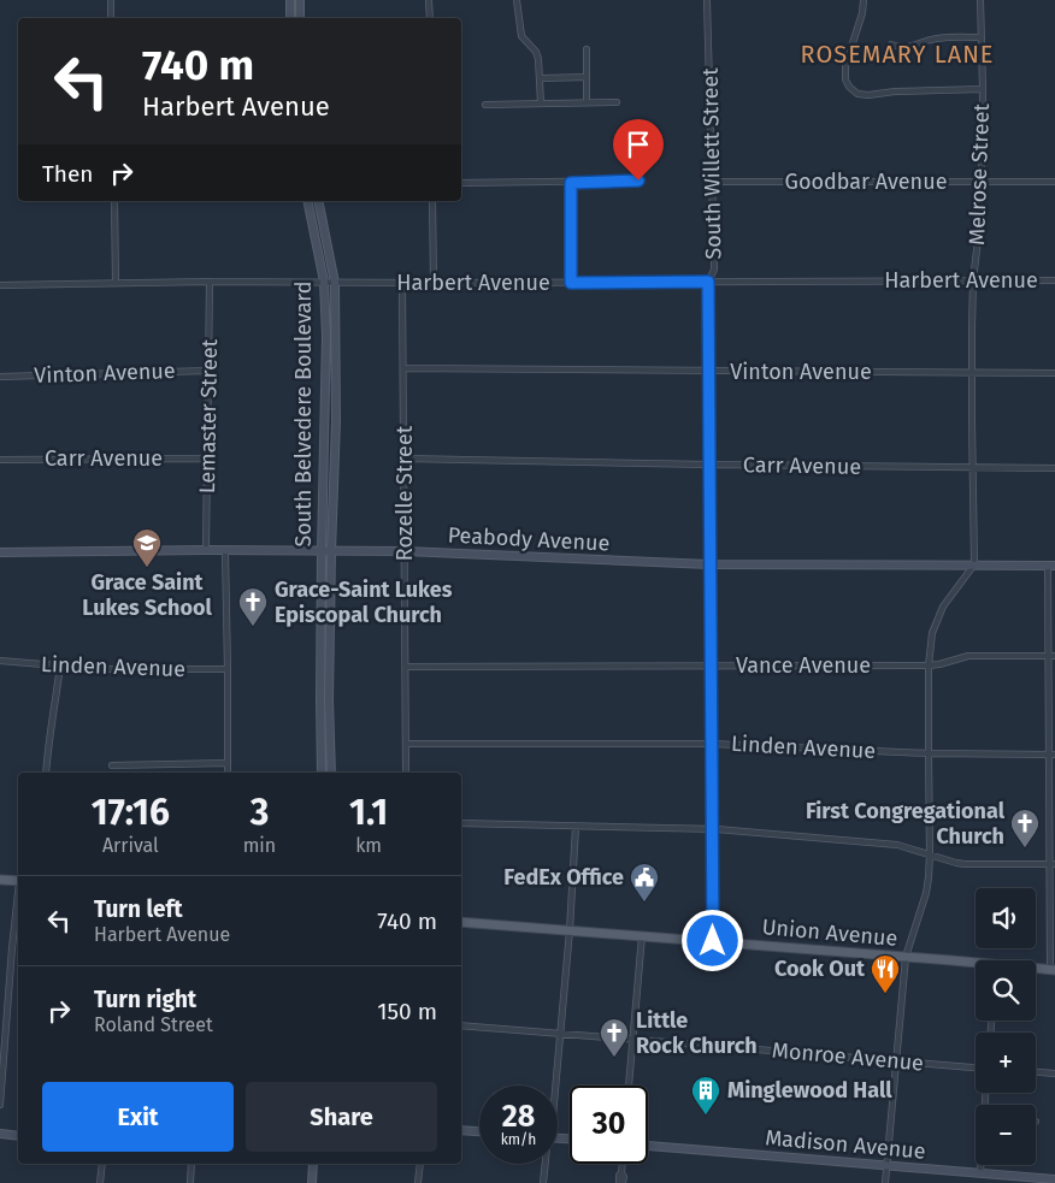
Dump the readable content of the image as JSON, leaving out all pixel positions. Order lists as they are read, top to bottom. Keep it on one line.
{"streets":{"main road":["Union Avenue"],"street":["South Willett Street","Melrose Street","Goodbar Avenue","Harbert Avenue","Vinton Avenue","South Belvedere Boulevard","Lemaster Street","Carr Avenue","Rozelle Street","Peabody Avenue","Vance Avenue","Linden Avenue","Monroe Avenue","Madison Avenue"]},"crossings":[["South Willett Street","Goodbar Avenue"],["South Willett Street","Harbert Avenue"],["South Willett Street","Vinton Avenue"],["South Willett Street","Carr Avenue"],["South Willett Street","Peabody Avenue"],["South Willett Street","Vance Avenue"],["South Willett Street","Linden Avenue"],["South Willett Street","Union Avenue"],["Melrose Street","Goodbar Avenue"],["Melrose Street","Harbert Avenue"],["Melrose Street","Vinton Avenue"],["Melrose Street","Carr Avenue"],["Melrose Street","Peabody Avenue"],["Harbert Avenue","South Belvedere Boulevard"],["Harbert Avenue","Lemaster Street"],["Harbert Avenue","Rozelle Street"],["Vinton Avenue","Lemaster Street"],["Vinton Avenue","Rozelle Street"],["South Belvedere Boulevard","Peabody Avenue"],["Lemaster Street","Carr Avenue"],["Lemaster Street","Peabody Avenue"],["Carr Avenue","Rozelle Street"],["Rozelle Street","Peabody Avenue"],["Rozelle Street","Vance Avenue"],["Rozelle Street","Linden Avenue"]],"districts":["ROSEMARY LANE"],"places":{"school or university":["Grace Saint Lukes School"],"church":["Grace-Saint Lukes Episcopal Church","First Congregational Church","Little Rock Church"],"public building":["FedEx Office"],"restaurant":["Cook Out"],"building":["Minglewood Hall"]},"page":{"turn":["740 m","Harbert Avenue"],"then":"Then","eta":["17:16","Arrival","3","min","1.1","km"],"list":[{"name":"Turn left","note":"Harbert Avenue","value":"740 m"},{"name":"Turn right","note":"Roland Street","value":"150 m"}],"map_buttons":["+","−"],"buttons":["Exit","Share"],"speed":"28 km/h","limit":"30"}}
